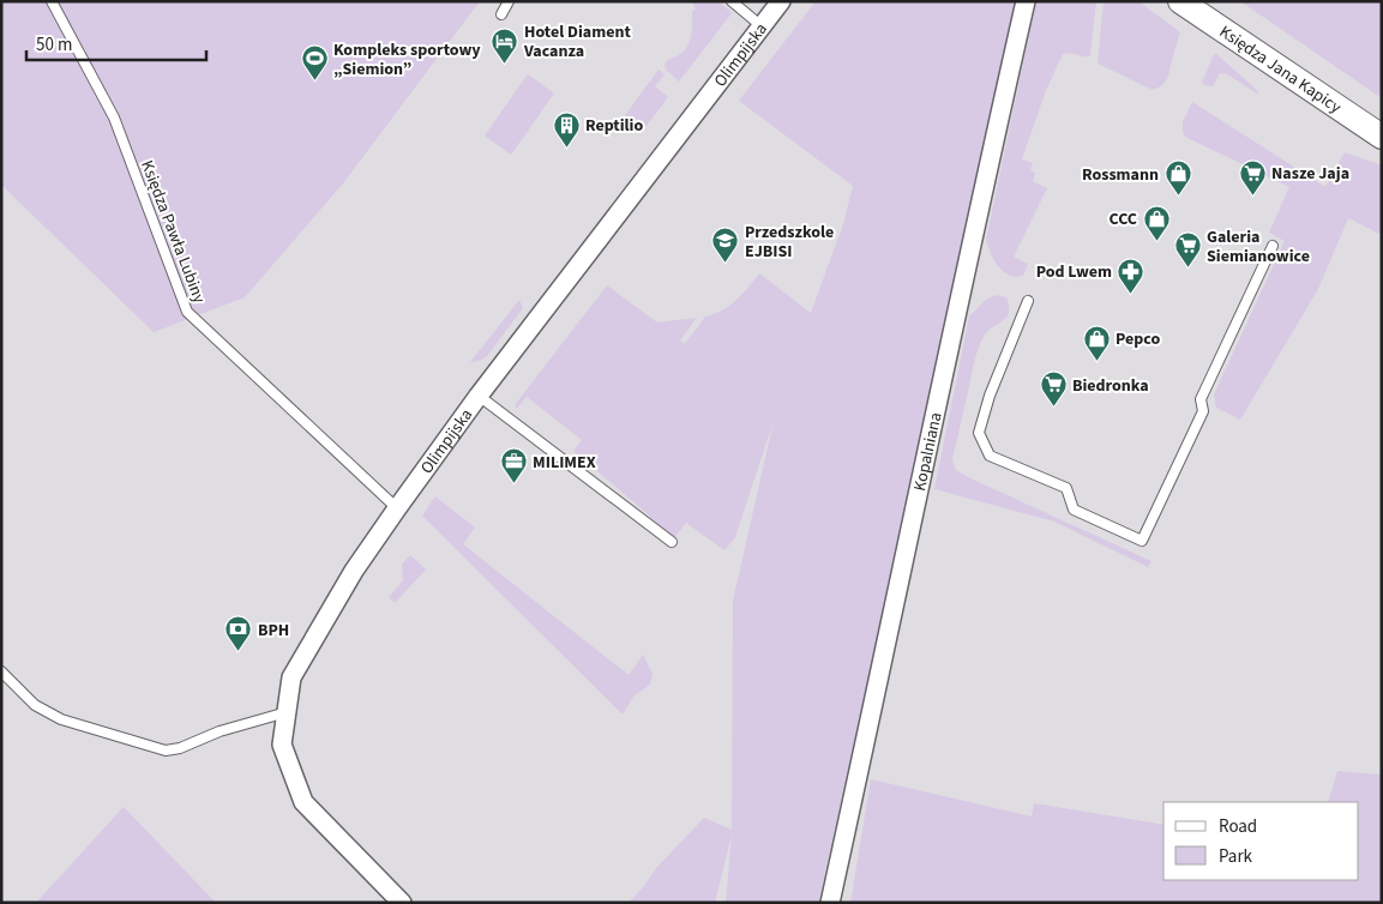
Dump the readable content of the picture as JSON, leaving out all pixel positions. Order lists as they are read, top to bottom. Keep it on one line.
{"streets":{"street":["Olimpijska","Księdza Jana Kapicy","Kopalniana"],"lane":["Księdza Pawła Lubiny"]},"crossings":[["Olimpijska","Księdza Pawła Lubiny"]],"places":{"hotel":["Hotel Diament Vacanza"],"sports":["Kompleks sportowy „Siemion”"],"building":["Reptilio"],"supermarket":["Nasze Jaja","Galeria Siemianowice","Biedronka"],"shop":["Rossmann","CCC","Pepco"],"school or university":["Przedszkole EJBISI"],"pharmacy":["Pod Lwem"],"office":["MILIMEX"],"bank":["BPH"]},"legend":["Road","Park"],"scale_bar":"50 m"}
